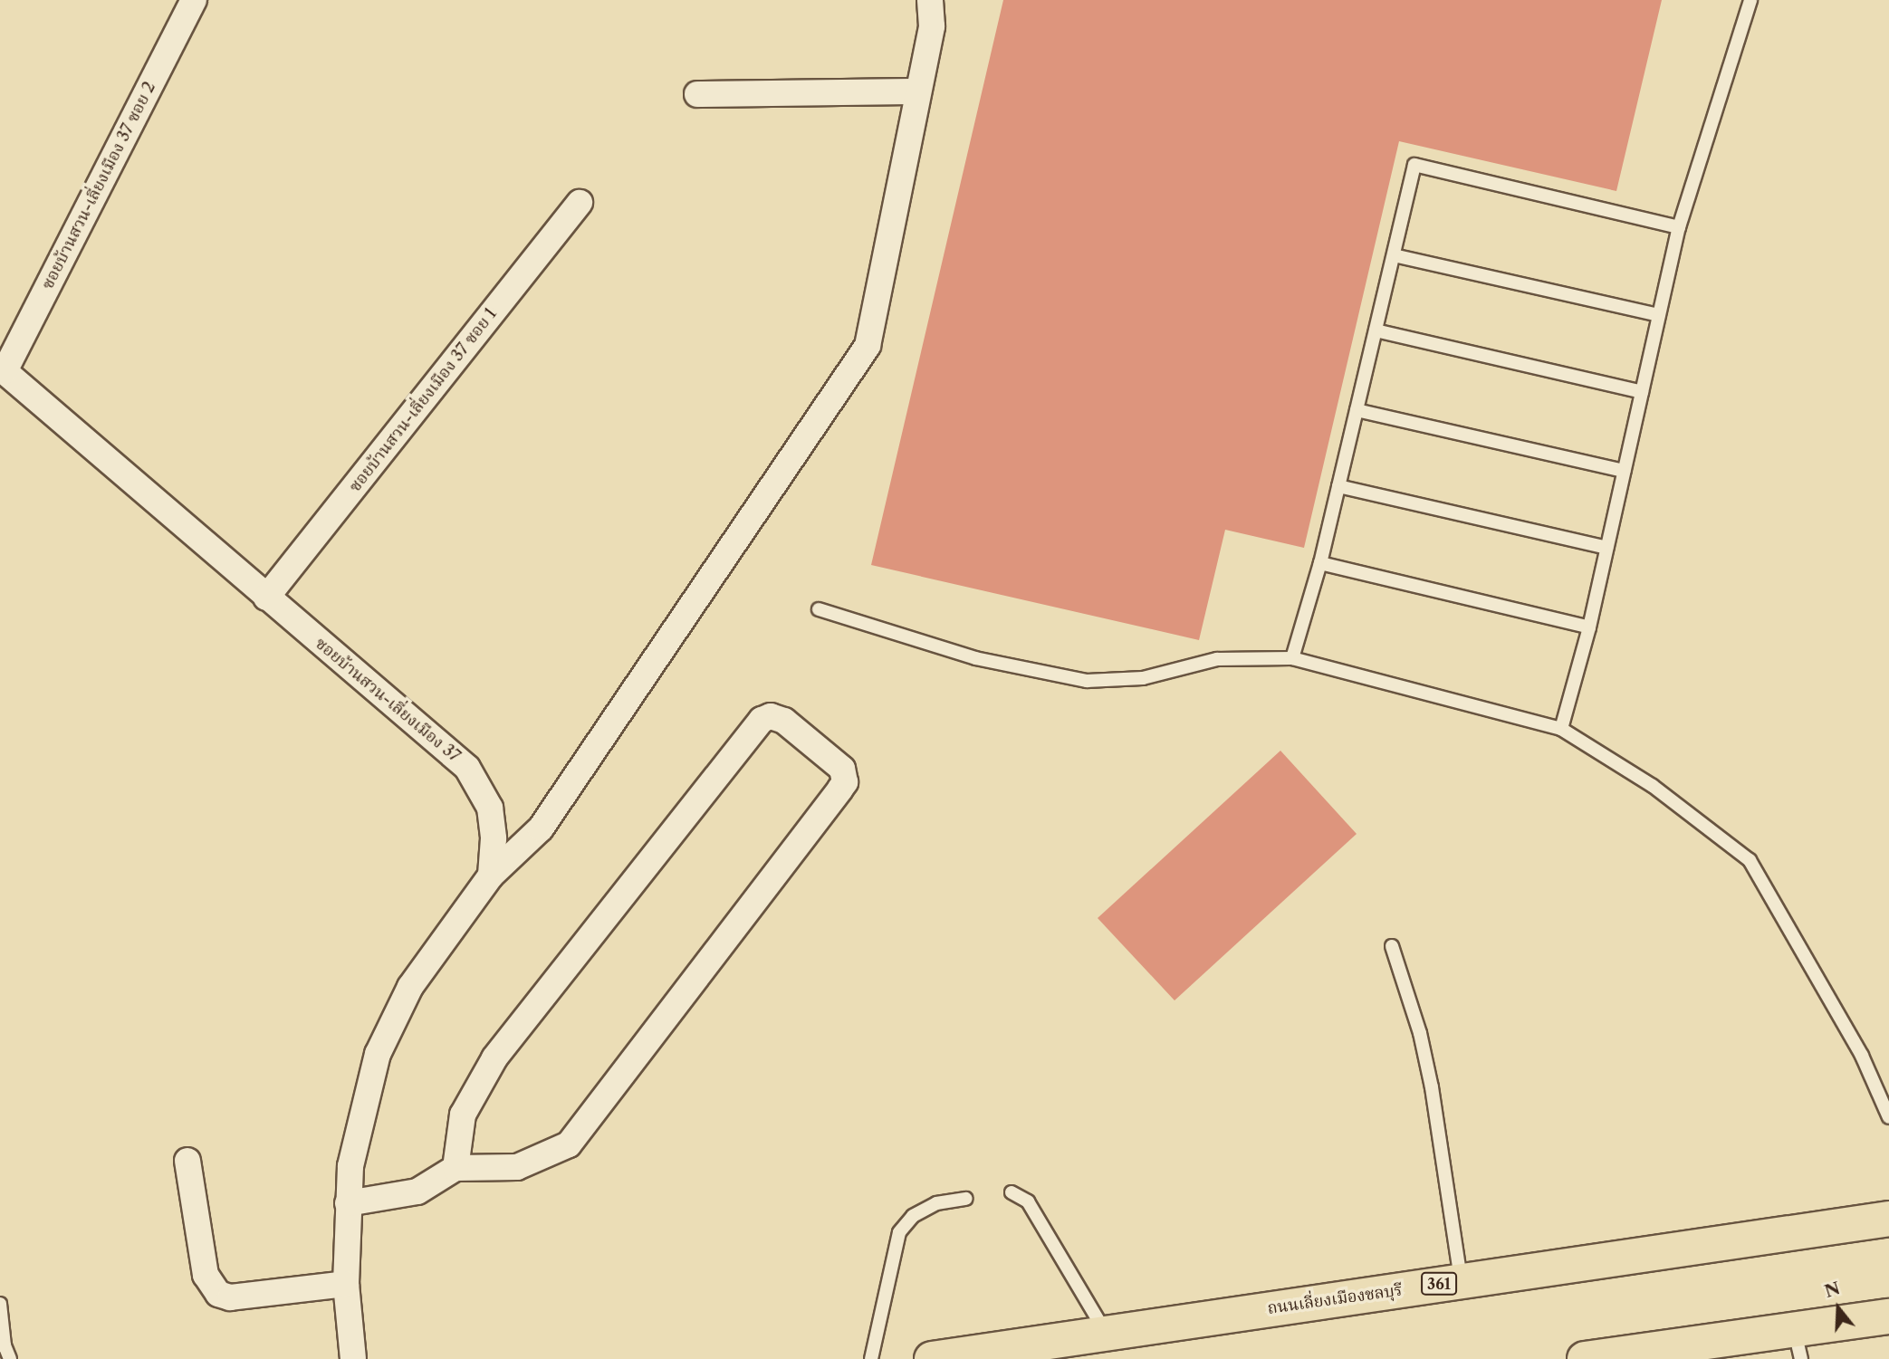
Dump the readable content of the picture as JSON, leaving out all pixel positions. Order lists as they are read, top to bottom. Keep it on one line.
{"streets":{"highway":["361","ถนนเลี่ยงเมืองชลบุรี"],"street":["ซอยบ้านสวน-เลี่ยงเมือง 37 ซอย 2","ซอยบ้านสวน-เลี่ยงเมือง 37 ซอย 1","ซอยบ้านสวน-เลี่ยงเมือง 37"]},"crossings":[["ซอยบ้านสวน-เลี่ยงเมือง 37 ซอย 2","ซอยบ้านสวน-เลี่ยงเมือง 37"],["ซอยบ้านสวน-เลี่ยงเมือง 37 ซอย 1","ซอยบ้านสวน-เลี่ยงเมือง 37"]],"north":"top"}
